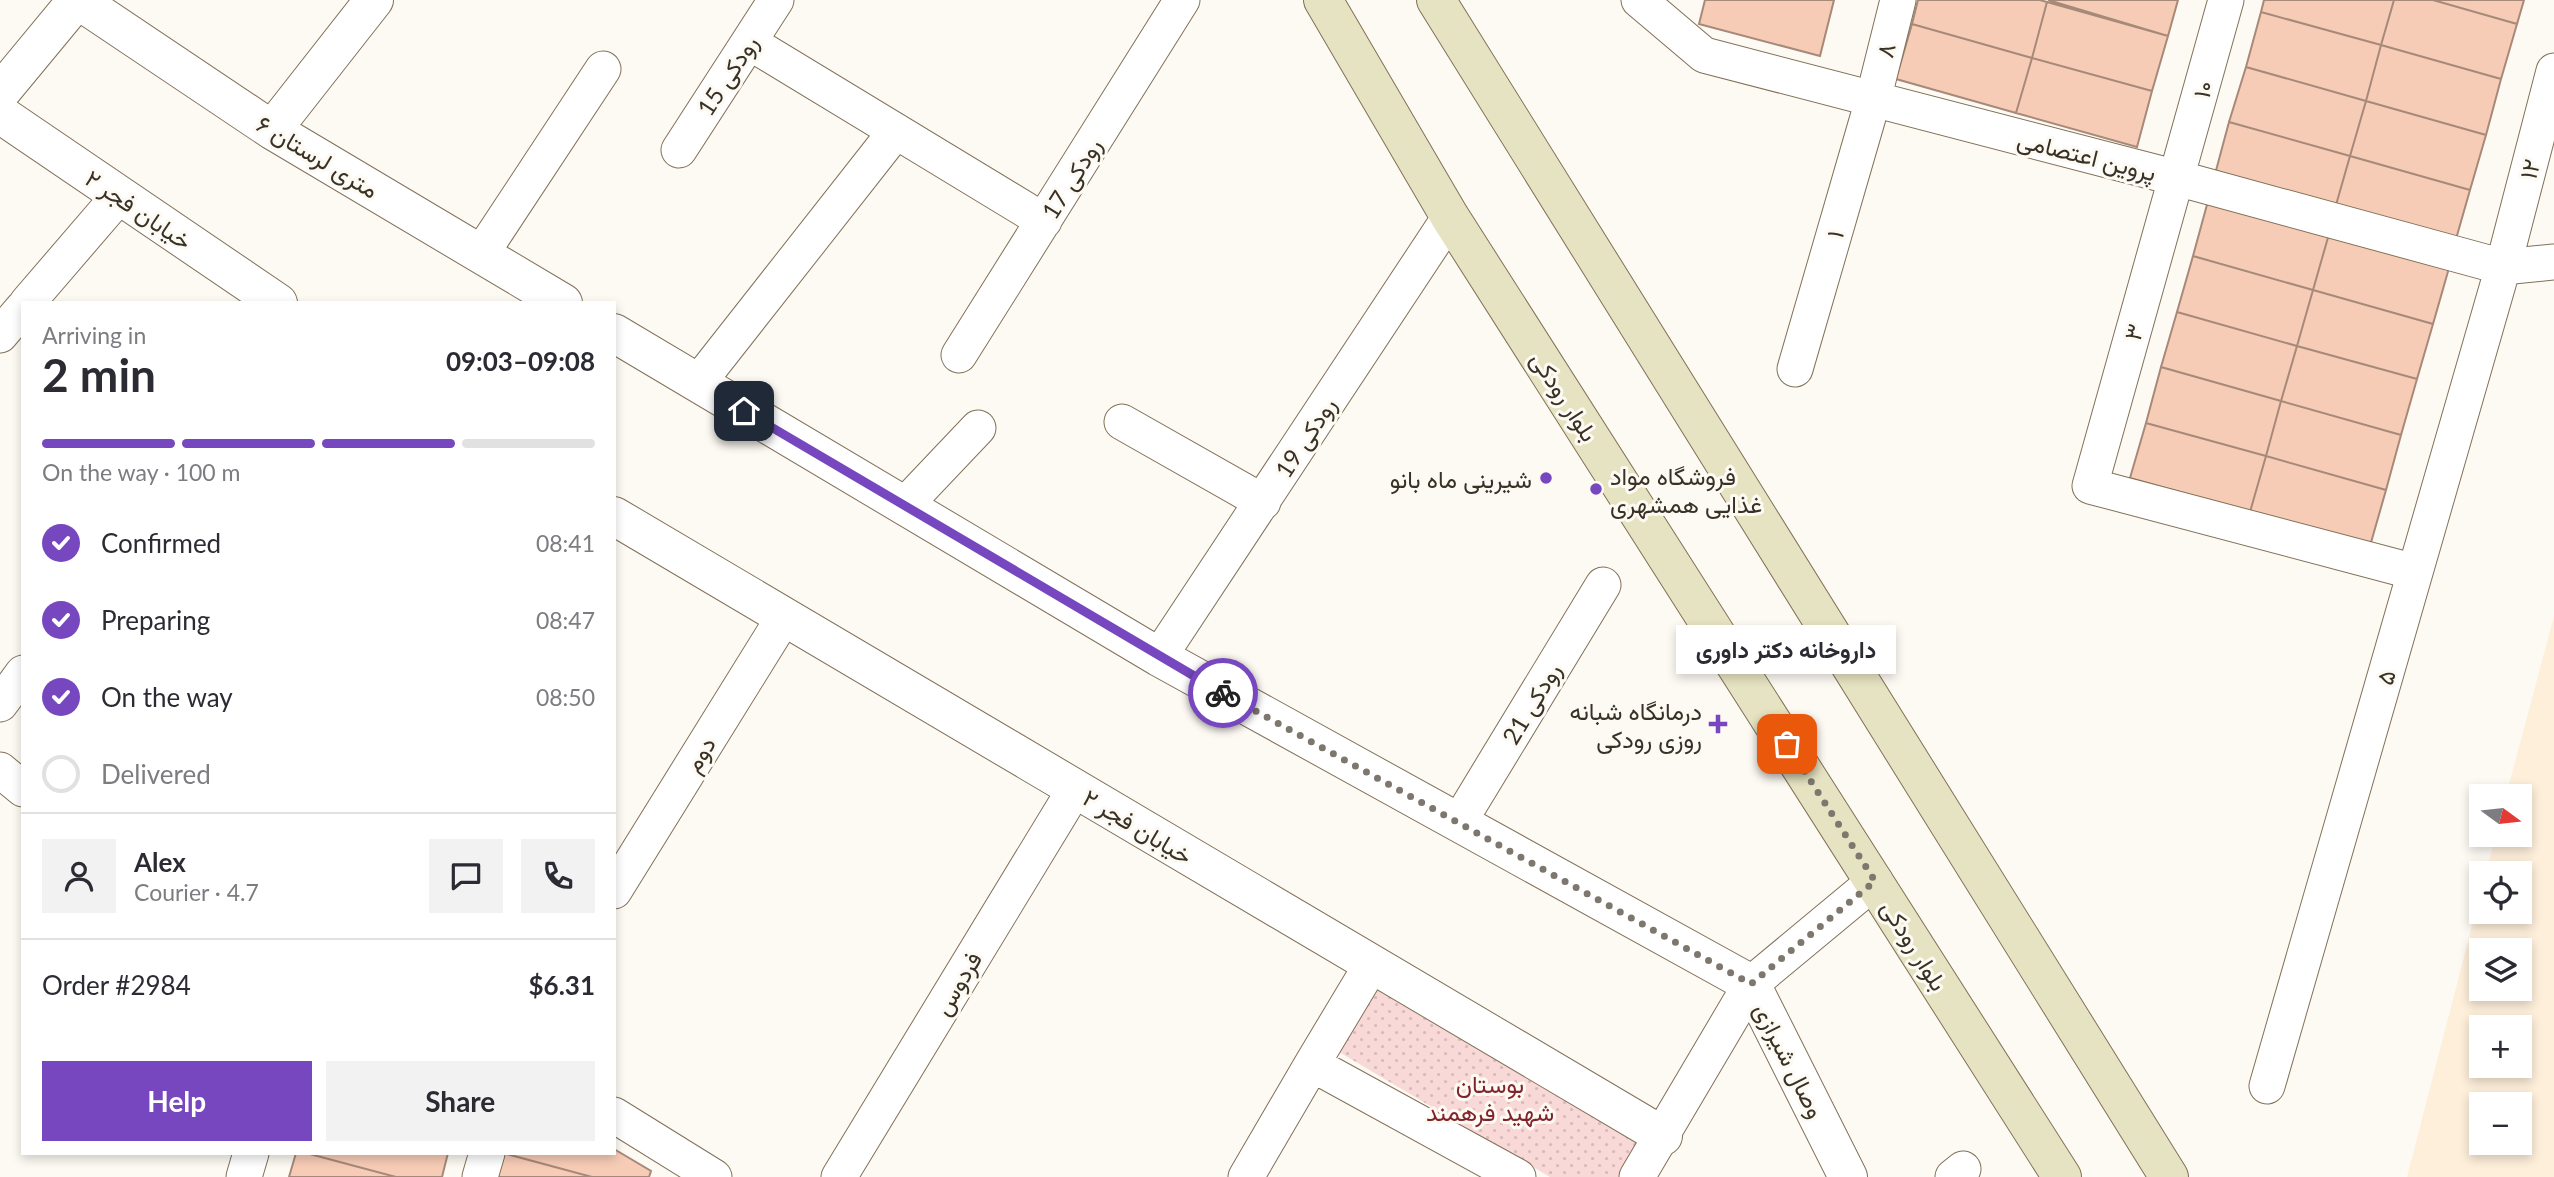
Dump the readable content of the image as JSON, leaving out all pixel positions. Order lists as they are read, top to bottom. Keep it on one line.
{"streets":{"main road":["بلوار رودکی"],"street":["۸","رودکی 15","۱۰","پروین اعتصامی","۶ متری لرستان","۱۲","رودکی 17","خیابان فجر ۲","۱","۳","رودکی 19","۵","رودکی 21","دوم","فردوس","وصال شیرازی"]},"crossings":[["۸","پروین اعتصامی"],["۸","۱"],["۱۰","پروین اعتصامی"],["۱۰","۳"],["پروین اعتصامی","۱۲"],["پروین اعتصامی","۱"],["پروین اعتصامی","۳"],["پروین اعتصامی","۵"],["۱۲","۵"],["خیابان فجر ۲","دوم"],["خیابان فجر ۲","فردوس"],["۳","۵"],["بلوار رودکی","رودکی 19"],["رودکی 19","وصال شیرازی"],["رودکی 21","وصال شیرازی"]],"parks":["بوستان شهید فرهمند"],"places":{"other":["شیرینی ماه بانو","فروشگاه مواد غذایی همشهری","داروخانه دکتر داوری"],"health":["درمانگاه شبانه روزی رودکی"]},"north":"right","page":{"heading":["2 min","Arriving in","09:03–09:08"],"panel":["Alex","Courier · 4.7","Order #2984","$6.31"],"bar":"On the way · 100 m","list":[["Confirmed","08:41"],["Preparing","08:47"],["On the way","08:50"],"Delivered"],"bubble":"داروخانه دکتر داوری","map_buttons":["+","−"],"buttons":["Help","Share"]}}
